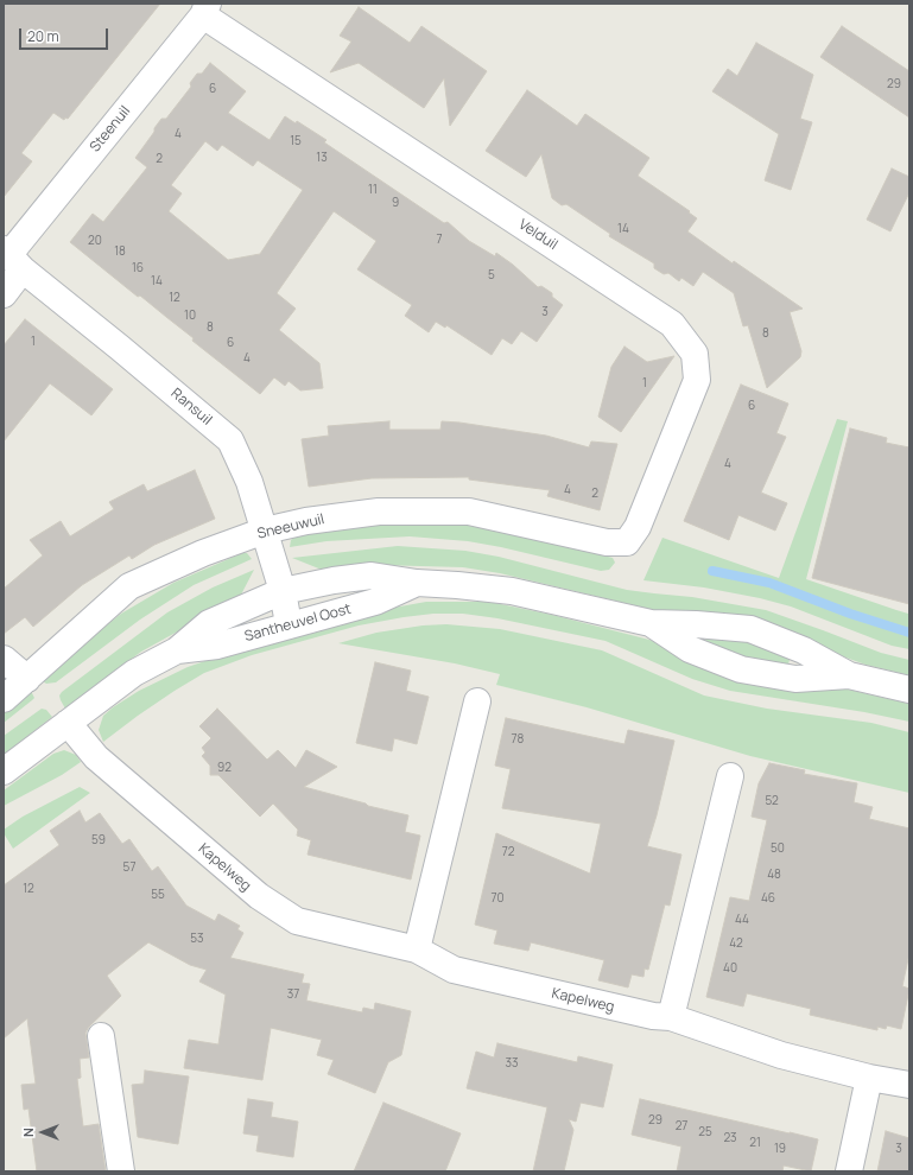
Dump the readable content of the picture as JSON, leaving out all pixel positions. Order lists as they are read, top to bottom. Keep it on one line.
{"streets":{"street":["Steenuil","Velduil","Ransuil","Sneeuwuil","Santheuvel Oost","Kapelweg"]},"crossings":[["Steenuil","Velduil"],["Steenuil","Ransuil"],["Velduil","Sneeuwuil"],["Ransuil","Sneeuwuil"],["Ransuil","Santheuvel Oost"],["Santheuvel Oost","Kapelweg"]],"house_numbers":["29","6","4","15","13","2","11","9","14","7","20","18","16","5","14","12","3","10","8","8","1","6","4","1","6","4","4","2","78","92","52","59","50","72","57","48","12","55","70","46","44","53","42","40","37","33","29","27","25","23","21","19","3"],"scale_bar":"20 m","north":"left"}
